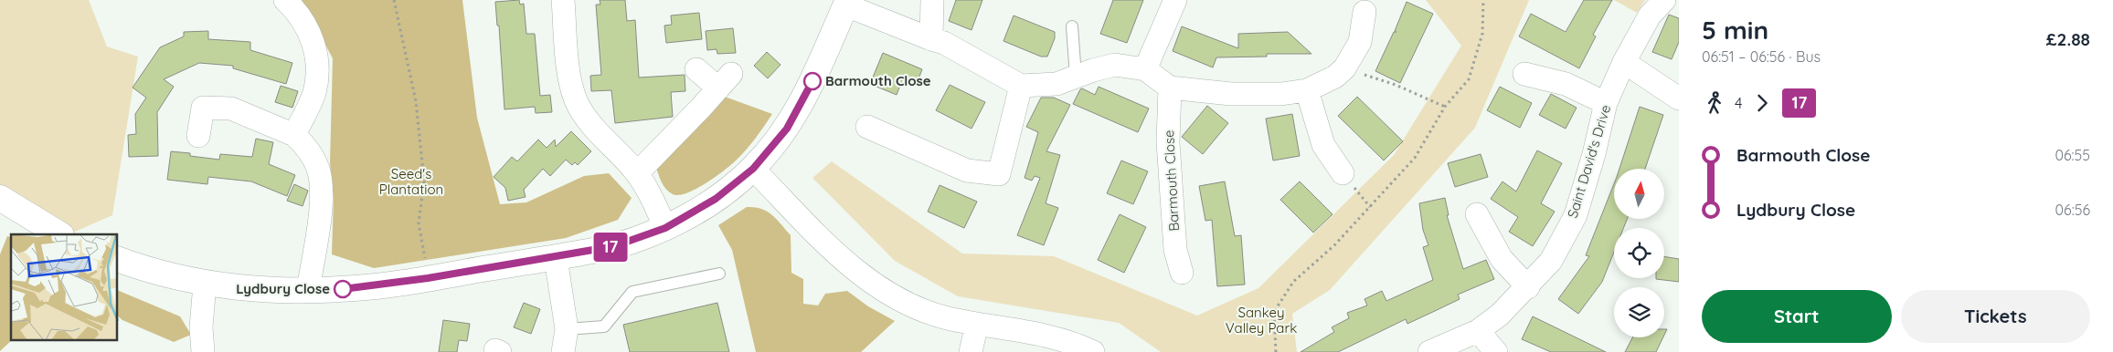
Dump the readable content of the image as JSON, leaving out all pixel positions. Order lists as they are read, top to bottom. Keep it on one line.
{"streets":{"street":["Saint David's Drive","Barmouth Close"]},"parks":["Seed's Plantation","Sankey Valley Park"],"places":["Barmouth Close","Lydbury Close"],"lines":["bus line 17"],"north":"top","page":{"on_map":"17","heading":["5 min","06:51 – 06:56 · Bus","£2.88"],"legs":["4","17"],"list":[{"name":"Barmouth Close","value":"06:55"},{"name":"Lydbury Close","value":"06:56"}],"buttons":["Start","Tickets"]}}
